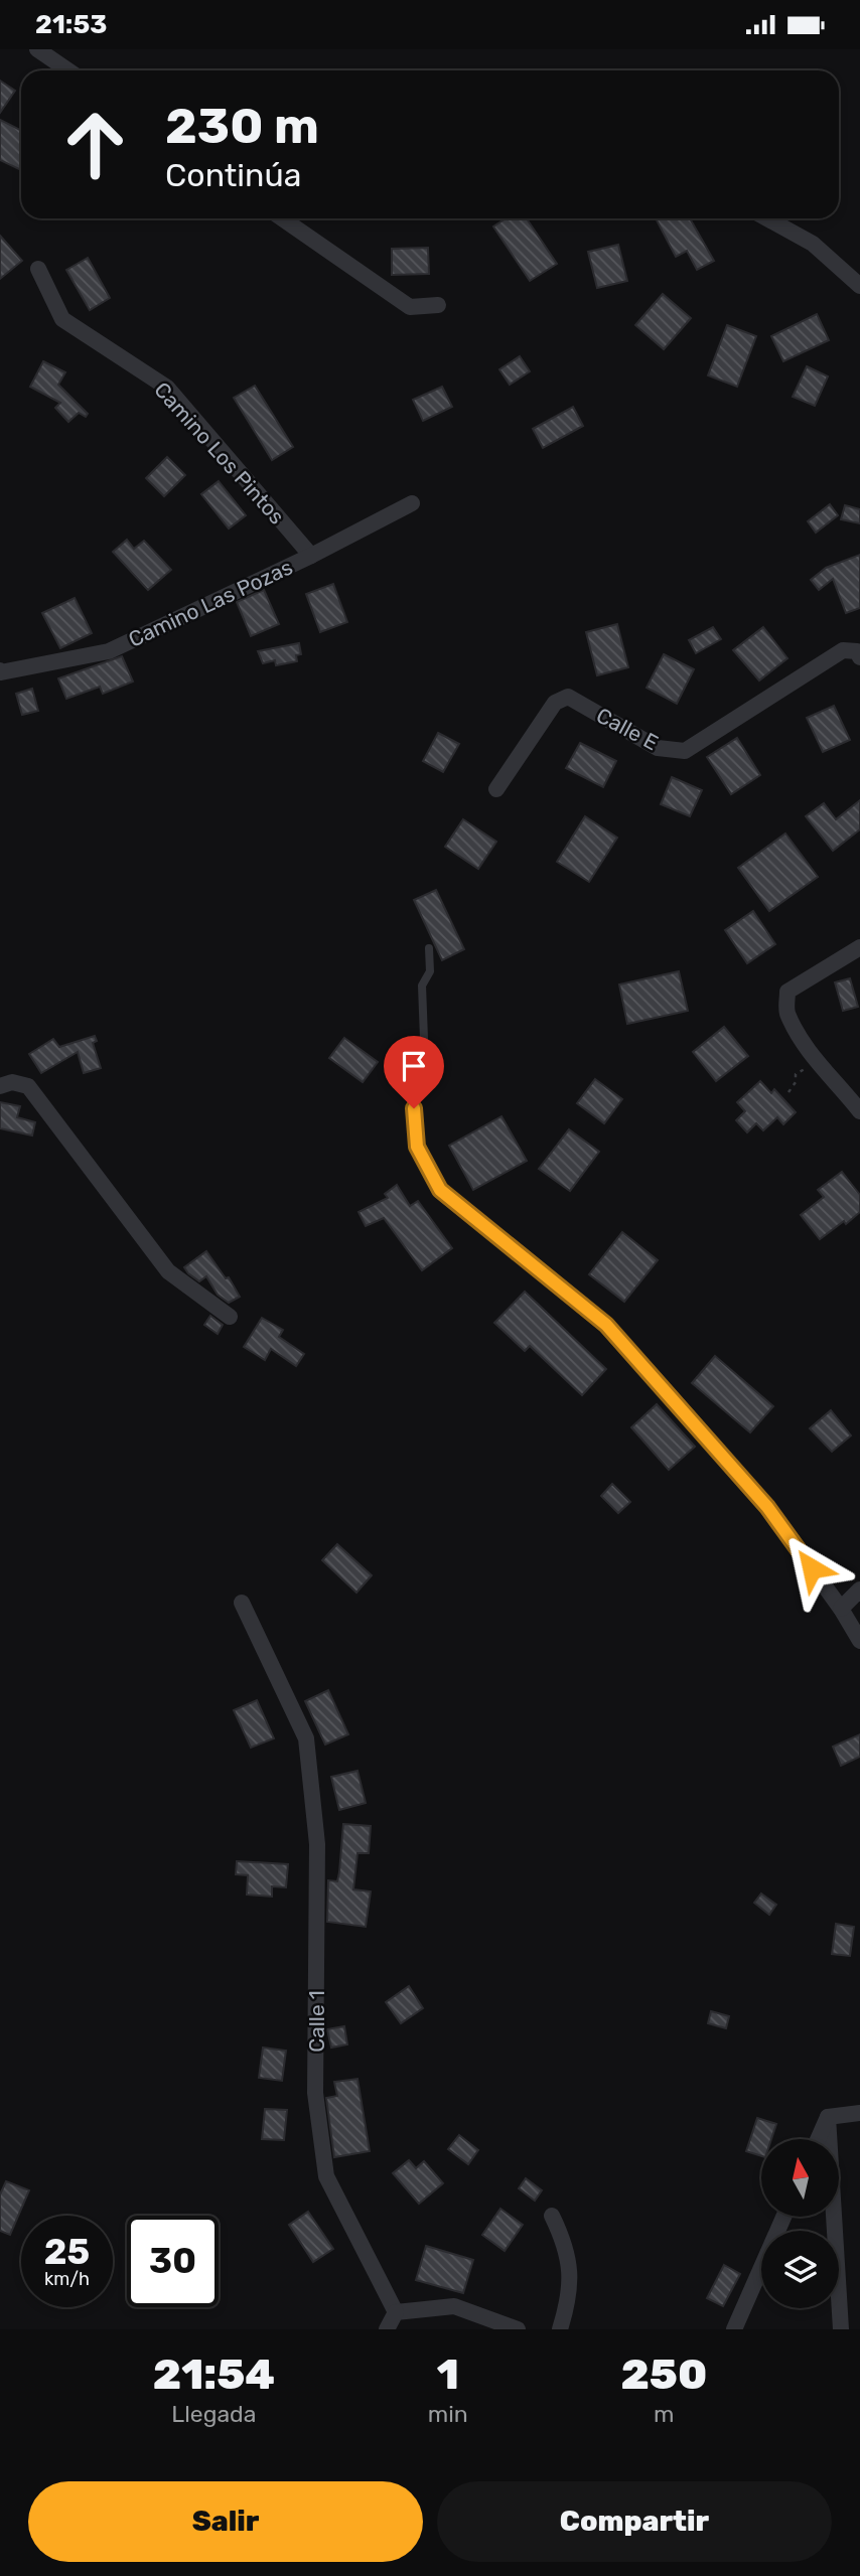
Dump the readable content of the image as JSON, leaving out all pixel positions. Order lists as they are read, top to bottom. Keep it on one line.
{"streets":{"street":["Camino Los Pintos","Camino Las Pozas","Calle E","Calle 1"]},"crossings":[["Camino Los Pintos","Camino Las Pozas"]],"north":"top","page":{"status":"21:53","turn":["230 m","Continúa"],"speed":"25 km/h","limit":"30","eta":["21:54","Llegada","1","min","250","m"],"buttons":["Salir","Compartir"]}}
